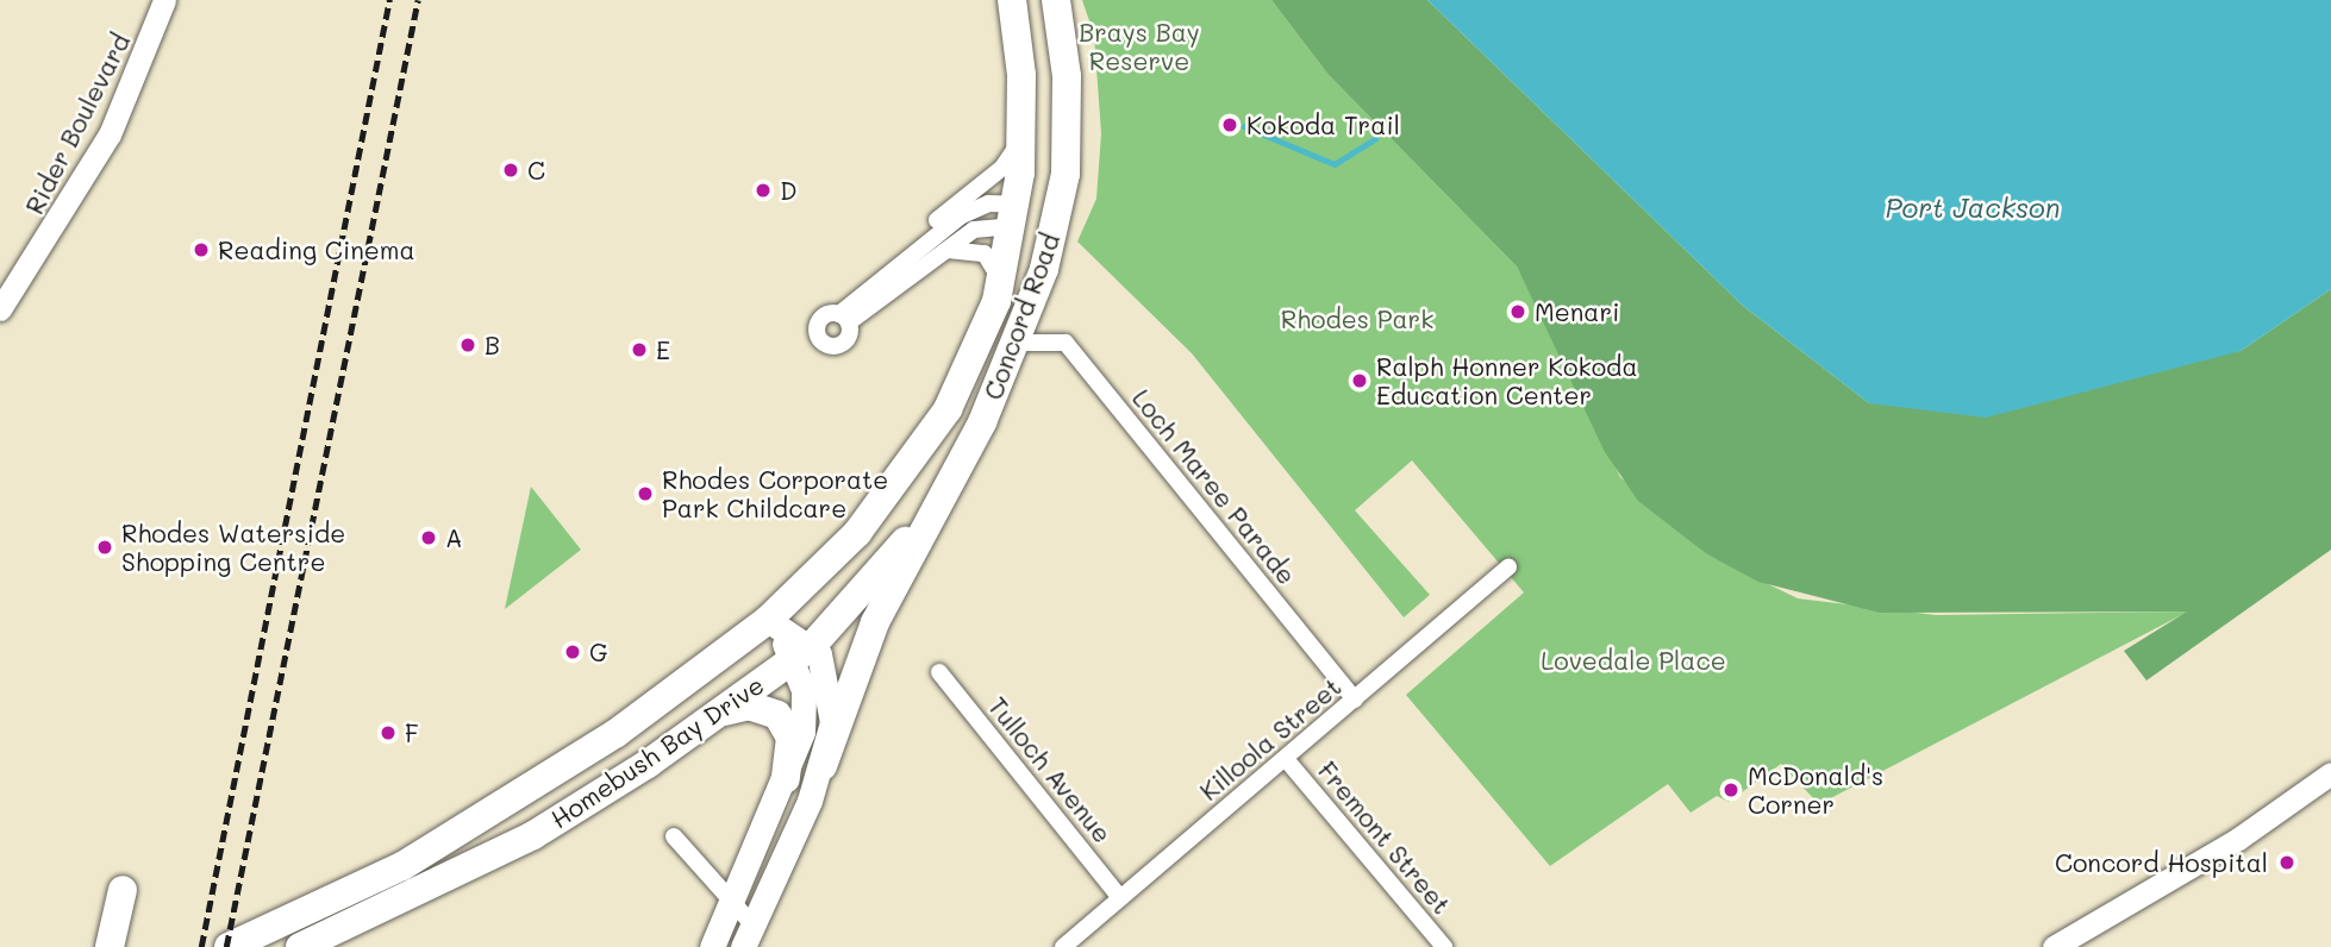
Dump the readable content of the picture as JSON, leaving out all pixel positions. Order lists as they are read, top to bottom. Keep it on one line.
{"streets":{"highway":["Concord Road","Homebush Bay Drive"],"street":["Rider Boulevard","Loch Maree Parade","Killoola Street","Tulloch Avenue","Fremont Street"]},"crossings":[["Concord Road","Loch Maree Parade"],["Concord Road","Homebush Bay Drive"],["Loch Maree Parade","Killoola Street"],["Killoola Street","Tulloch Avenue"],["Killoola Street","Fremont Street"]],"water":["Port Jackson"],"parks":["Brays Bay Reserve","Rhodes Park","Lovedale Place"],"places":["Kokoda Trail","C","D","Reading Cinema","Menari","B","E","Ralph Honner Kokoda Education Center","Rhodes Corporate Park Childcare","A","Rhodes Waterside Shopping Centre","G","F","McDonald's Corner","Concord Hospital"]}
